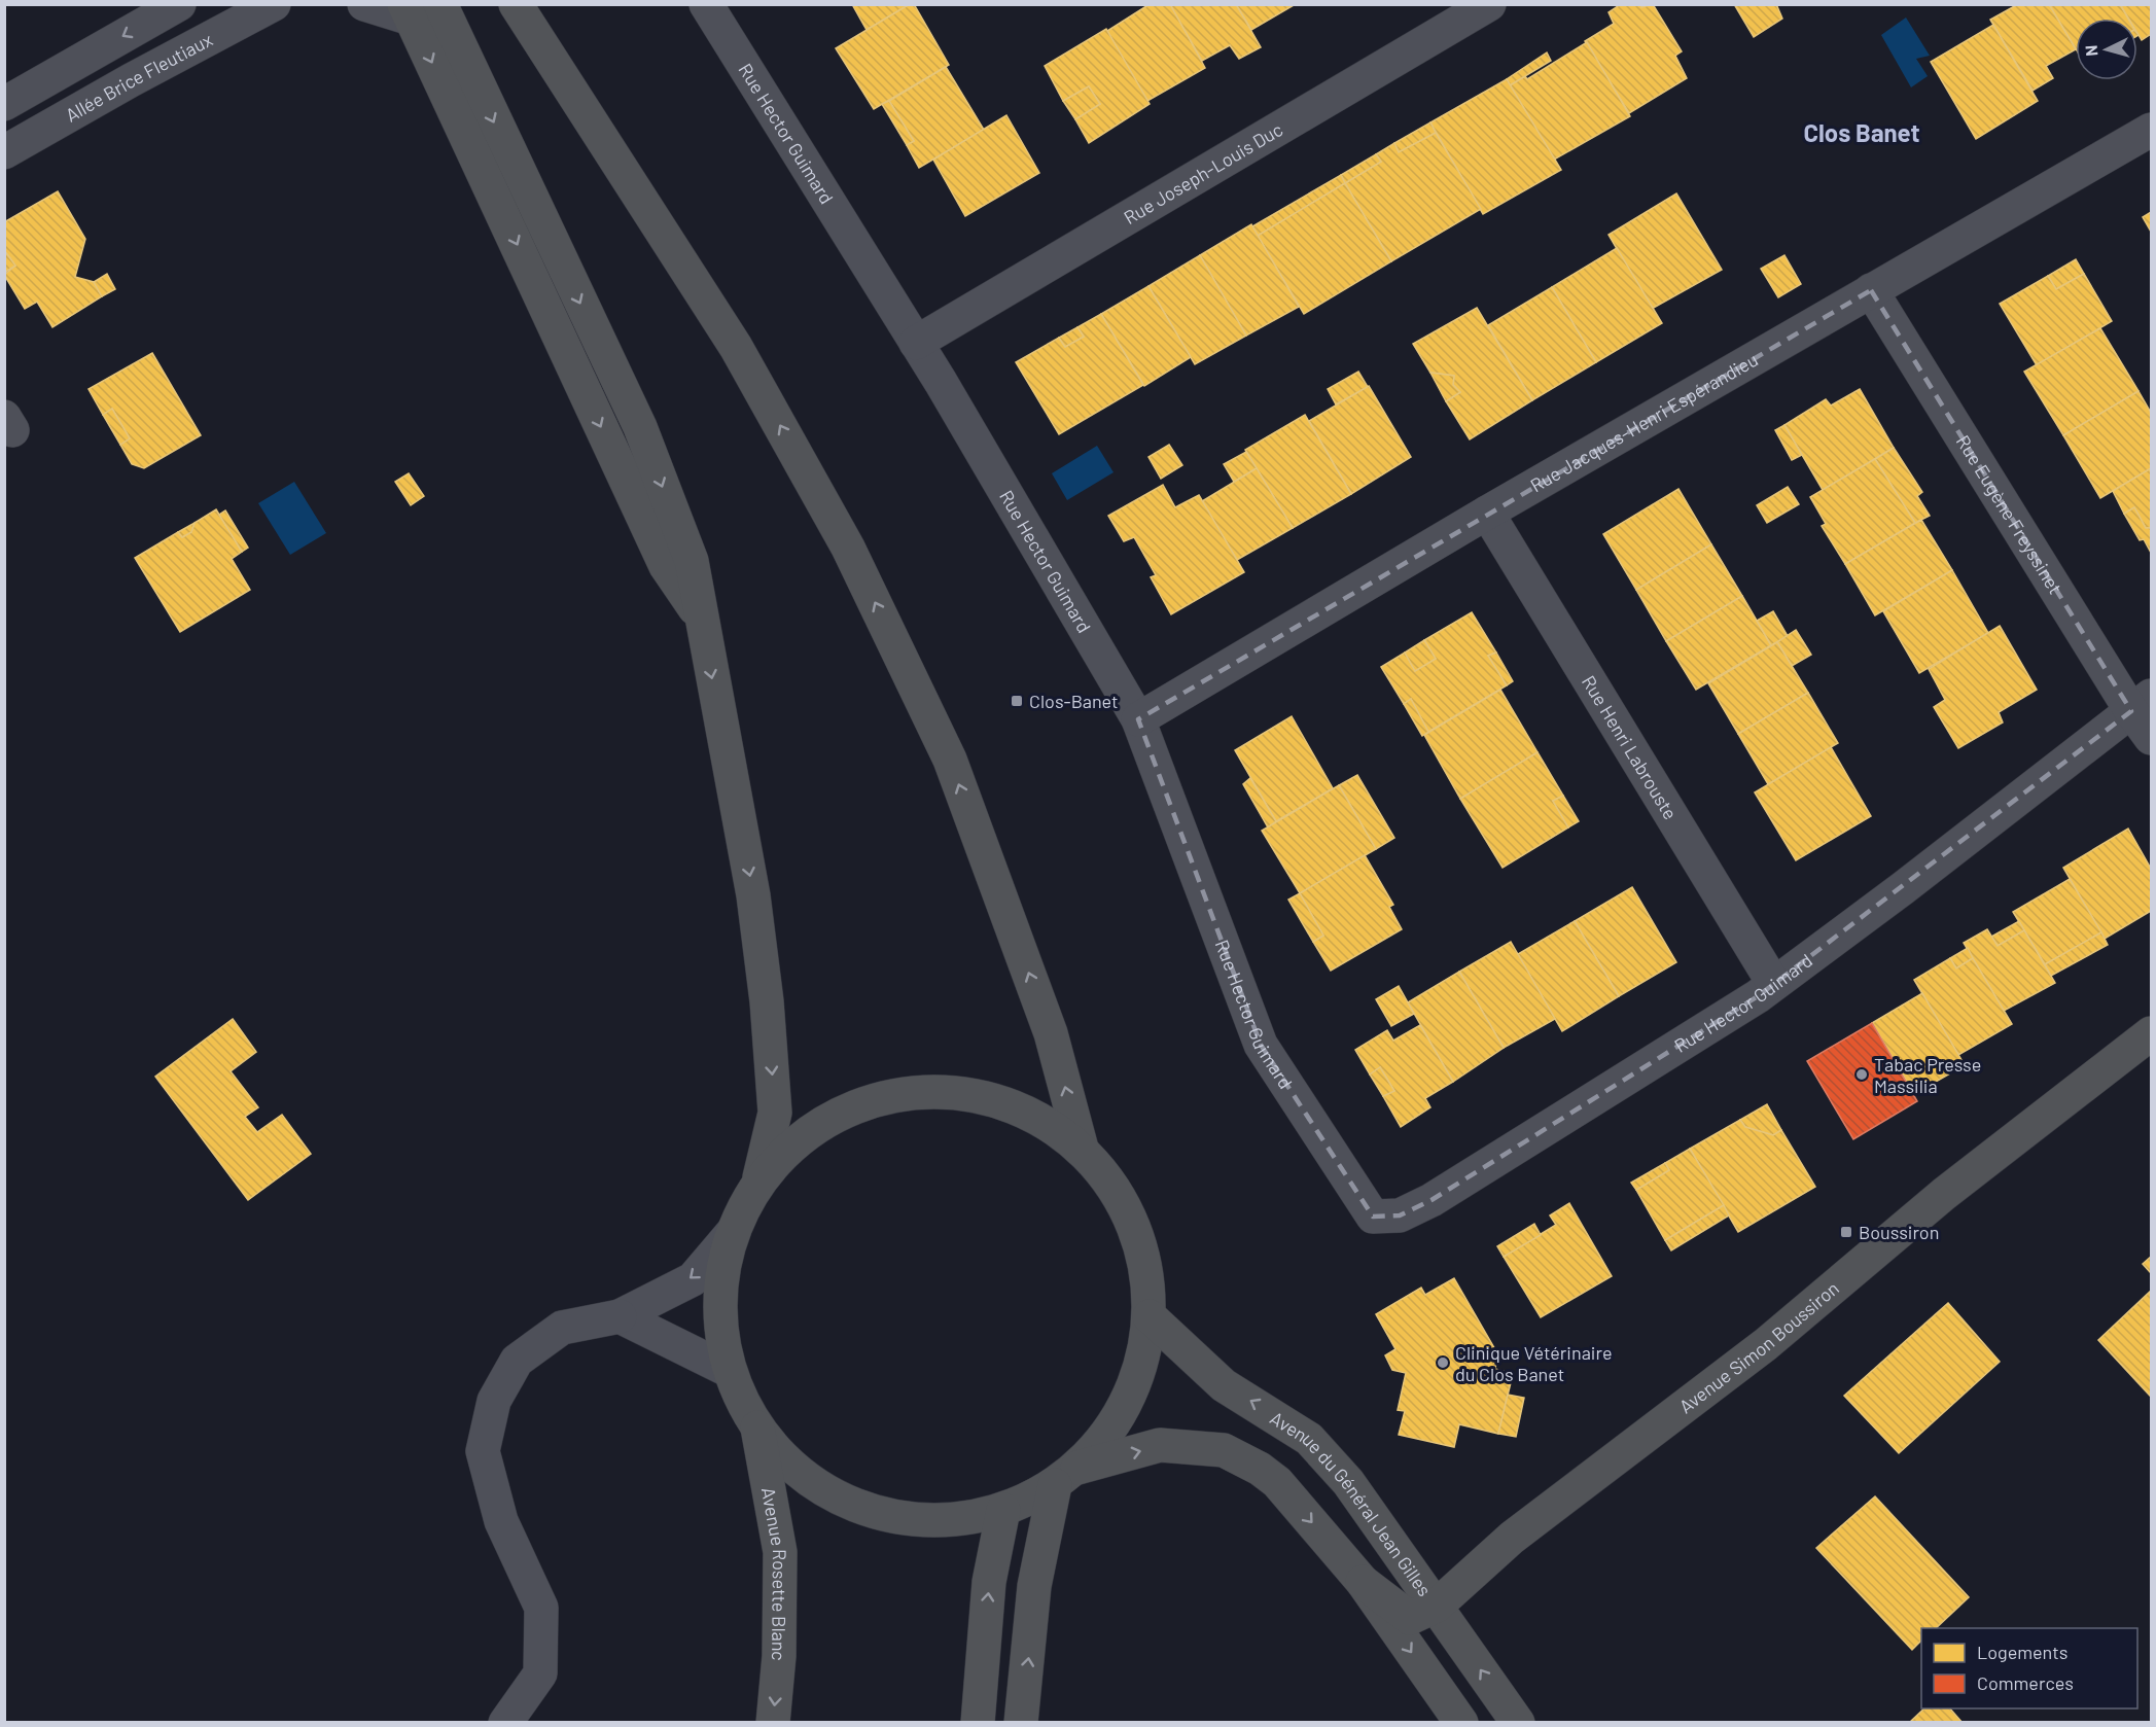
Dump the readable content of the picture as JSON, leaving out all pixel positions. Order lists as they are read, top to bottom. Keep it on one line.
{"streets":{"main road":["Avenue Simon Boussiron","Avenue du Général Jean Gilles","Avenue Rosette Blanc"],"street":["Allée Brice Fleutiaux","Rue Hector Guimard","Rue Joseph-Louis Duc","Rue Jacques-Henri Espérandieu","Rue Eugène Freyssinet","Rue Henri Labrouste"]},"crossings":[["Rue Hector Guimard","Rue Joseph-Louis Duc"],["Rue Hector Guimard","Rue Jacques-Henri Espérandieu"],["Rue Hector Guimard","Rue Eugène Freyssinet"],["Rue Hector Guimard","Rue Henri Labrouste"],["Rue Jacques-Henri Espérandieu","Rue Eugène Freyssinet"],["Rue Jacques-Henri Espérandieu","Rue Henri Labrouste"],["Avenue Simon Boussiron","Avenue du Général Jean Gilles"]],"districts":["Clos Banet"],"places":{"transit":["Clos-Banet","Boussiron"],"other":["Tabac Presse Massilia","Clinique Vétérinaire du Clos Banet"]},"legend":["Logements","Commerces"],"north":"left"}
